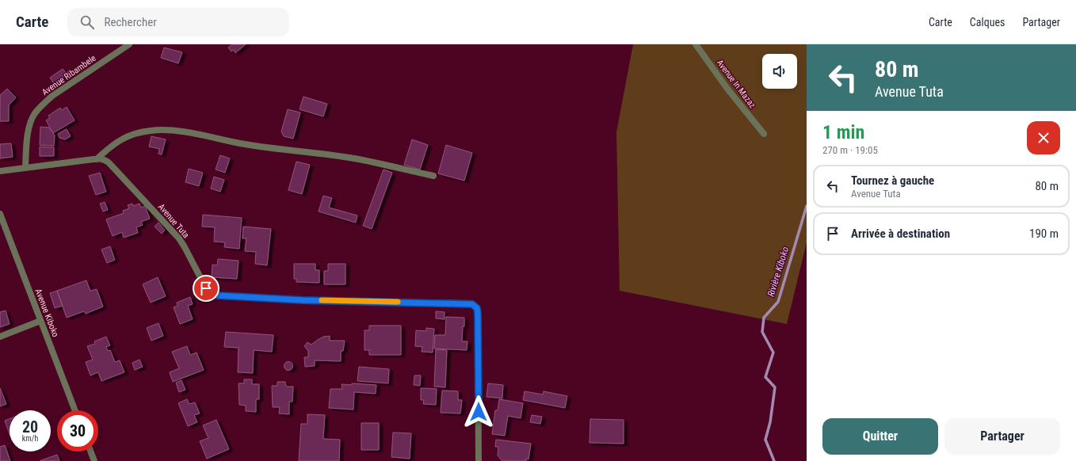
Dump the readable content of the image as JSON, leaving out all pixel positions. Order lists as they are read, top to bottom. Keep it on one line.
{"streets":{"street":["Avenue Ribambele","Avenue In Mazaz","Avenue Tuta","Avenue Kiboko"]},"water":["Rivière Kiboko"],"page":{"header":"Carte","search":"Rechercher","nav":["Carte","Calques","Partager"],"turn":["80 m","Avenue Tuta"],"heading":["1 min","270 m · 19:05"],"list":[{"name":"Tournez à gauche","note":"Avenue Tuta","value":"80 m"},{"name":"Arrivée à destination","value":"190 m"}],"speed":"20 km/h","limit":"30","buttons":["Quitter","Partager"]}}
